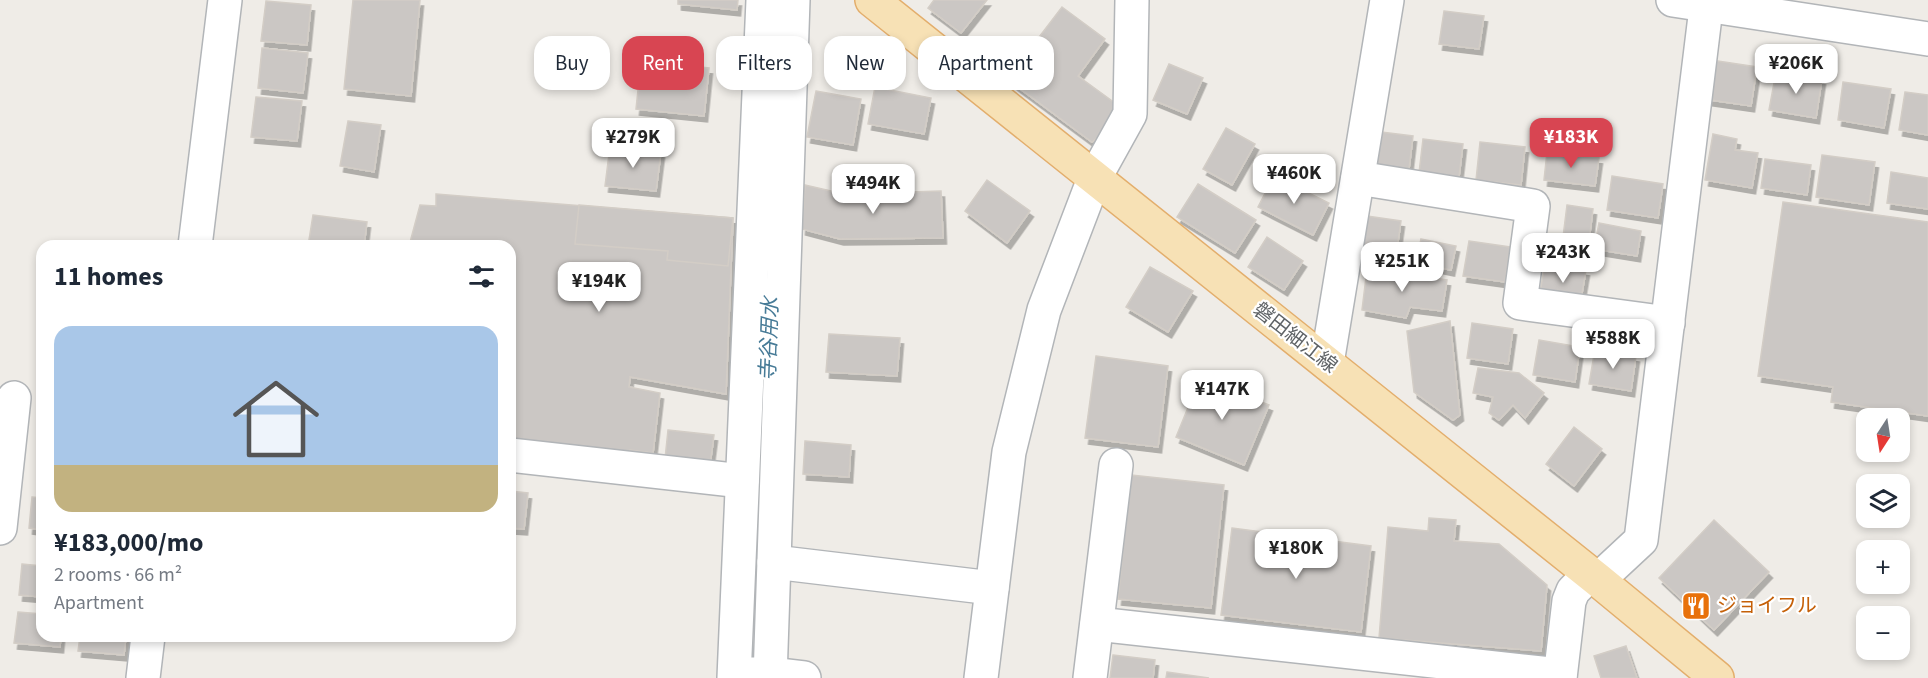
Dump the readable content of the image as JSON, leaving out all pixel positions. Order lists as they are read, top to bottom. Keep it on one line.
{"streets":{"main road":["磐田細江線"]},"water":["寺谷用水"],"places":{"restaurant":["ジョイフル"]},"north":"bottom","page":{"chip":["Buy","Rent","Filters","New","Apartment"],"price":["¥206K","¥279K","¥183K","¥460K","¥494K","¥243K","¥251K","¥194K","¥588K","¥147K","¥180K"],"heading":"11 homes","list":[{"name":"¥183,000/mo","note":"2 rooms · 66 m² · Apartment"}],"map_buttons":["+","−"]}}
